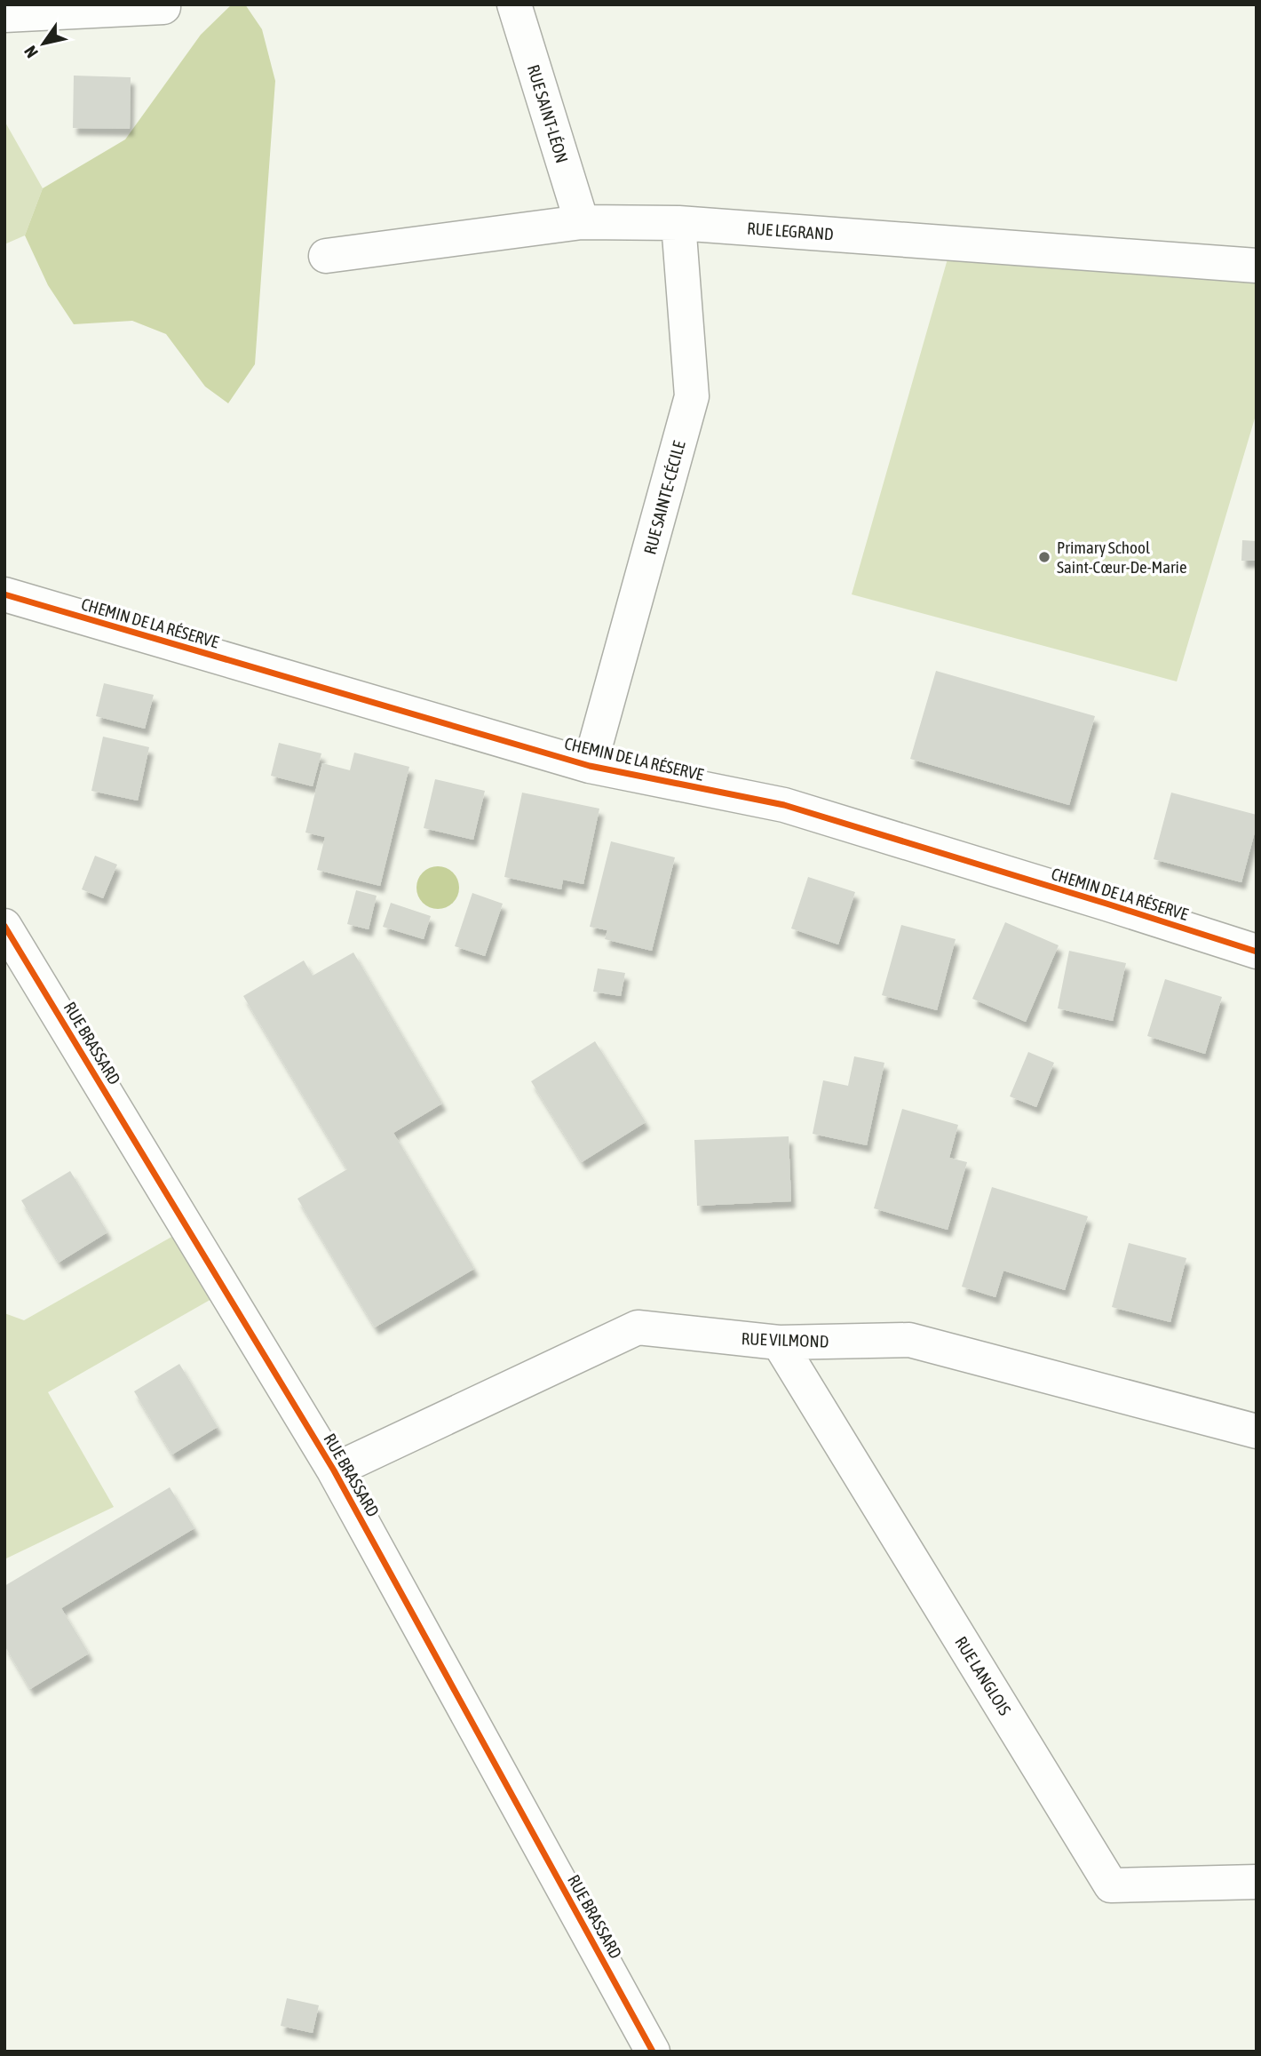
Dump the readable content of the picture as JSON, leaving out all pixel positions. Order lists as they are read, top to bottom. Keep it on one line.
{"streets":{"street":["RUE SAINT-LÉON","RUE LEGRAND","RUE SAINTE-CÉCILE","CHEMIN DE LA RÉSERVE","RUE BRASSARD","RUE VILMOND","RUE LANGLOIS"]},"crossings":[["RUE SAINT-LÉON","RUE LEGRAND"],["RUE LEGRAND","RUE SAINTE-CÉCILE"],["RUE SAINTE-CÉCILE","CHEMIN DE LA RÉSERVE"],["RUE BRASSARD","RUE VILMOND"],["RUE VILMOND","RUE LANGLOIS"]],"places":["Primary School Saint-Cœur-De-Marie"],"north":"bottom left"}
